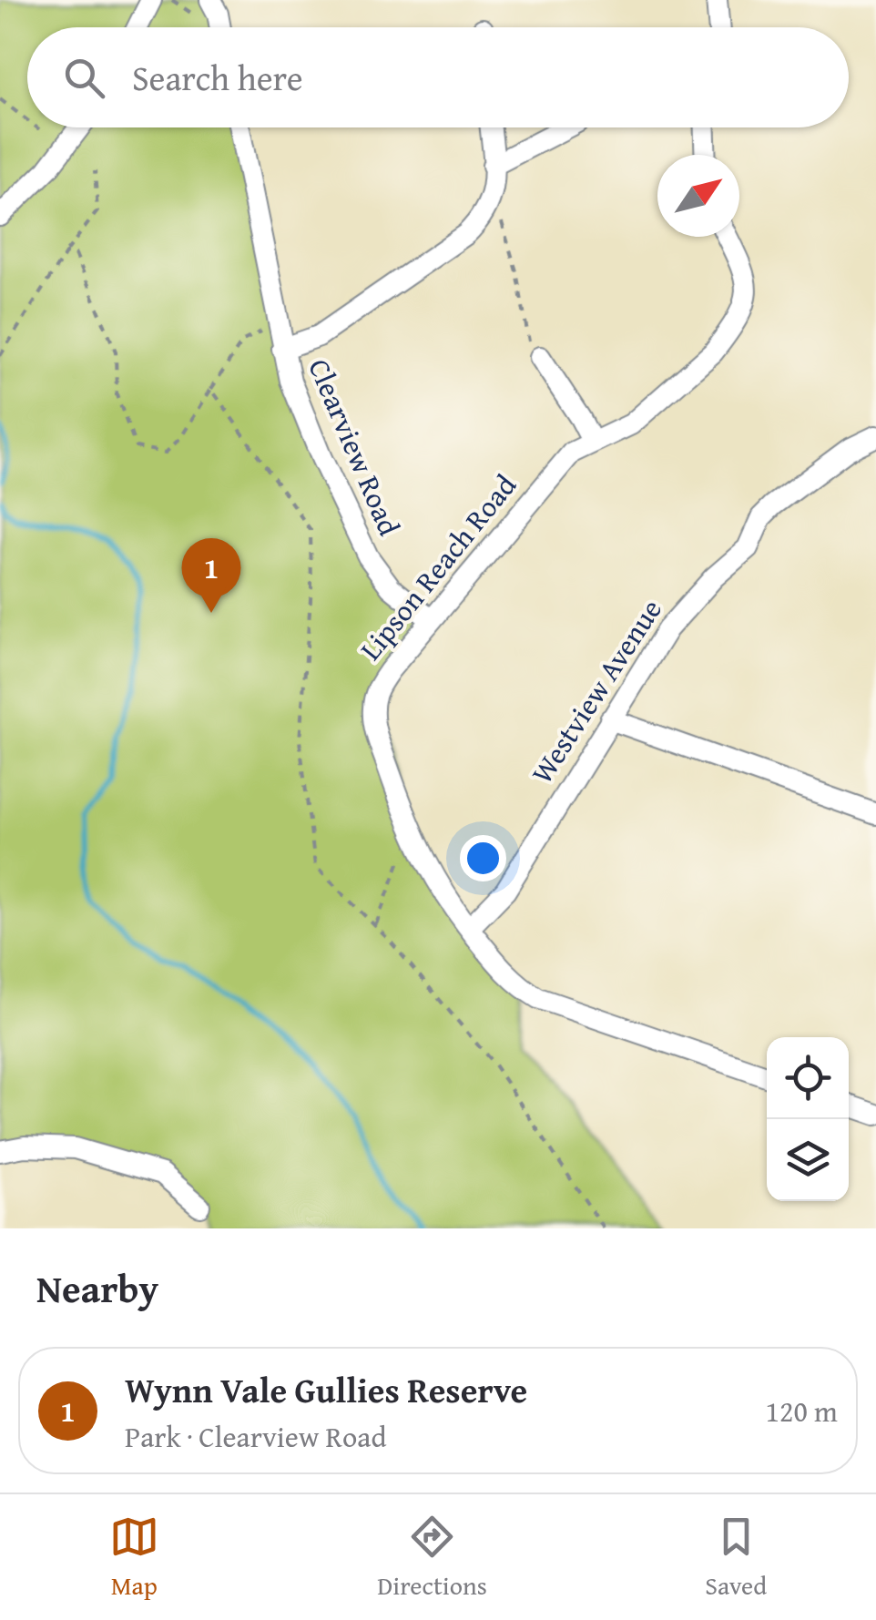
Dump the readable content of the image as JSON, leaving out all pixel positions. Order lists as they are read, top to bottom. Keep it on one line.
{"streets":{"street":["Clearview Road","Lipson Reach Road","Westview Avenue"]},"crossings":[["Clearview Road","Lipson Reach Road"],["Lipson Reach Road","Westview Avenue"]],"north":"top right","page":{"search":"Search here","pins":"1","heading":"Nearby","list":[{"mark":"1","name":"Wynn Vale Gullies Reserve","note":"Park · Clearview Road","value":"120 m"}],"nav":["Map","Directions","Saved"]}}
